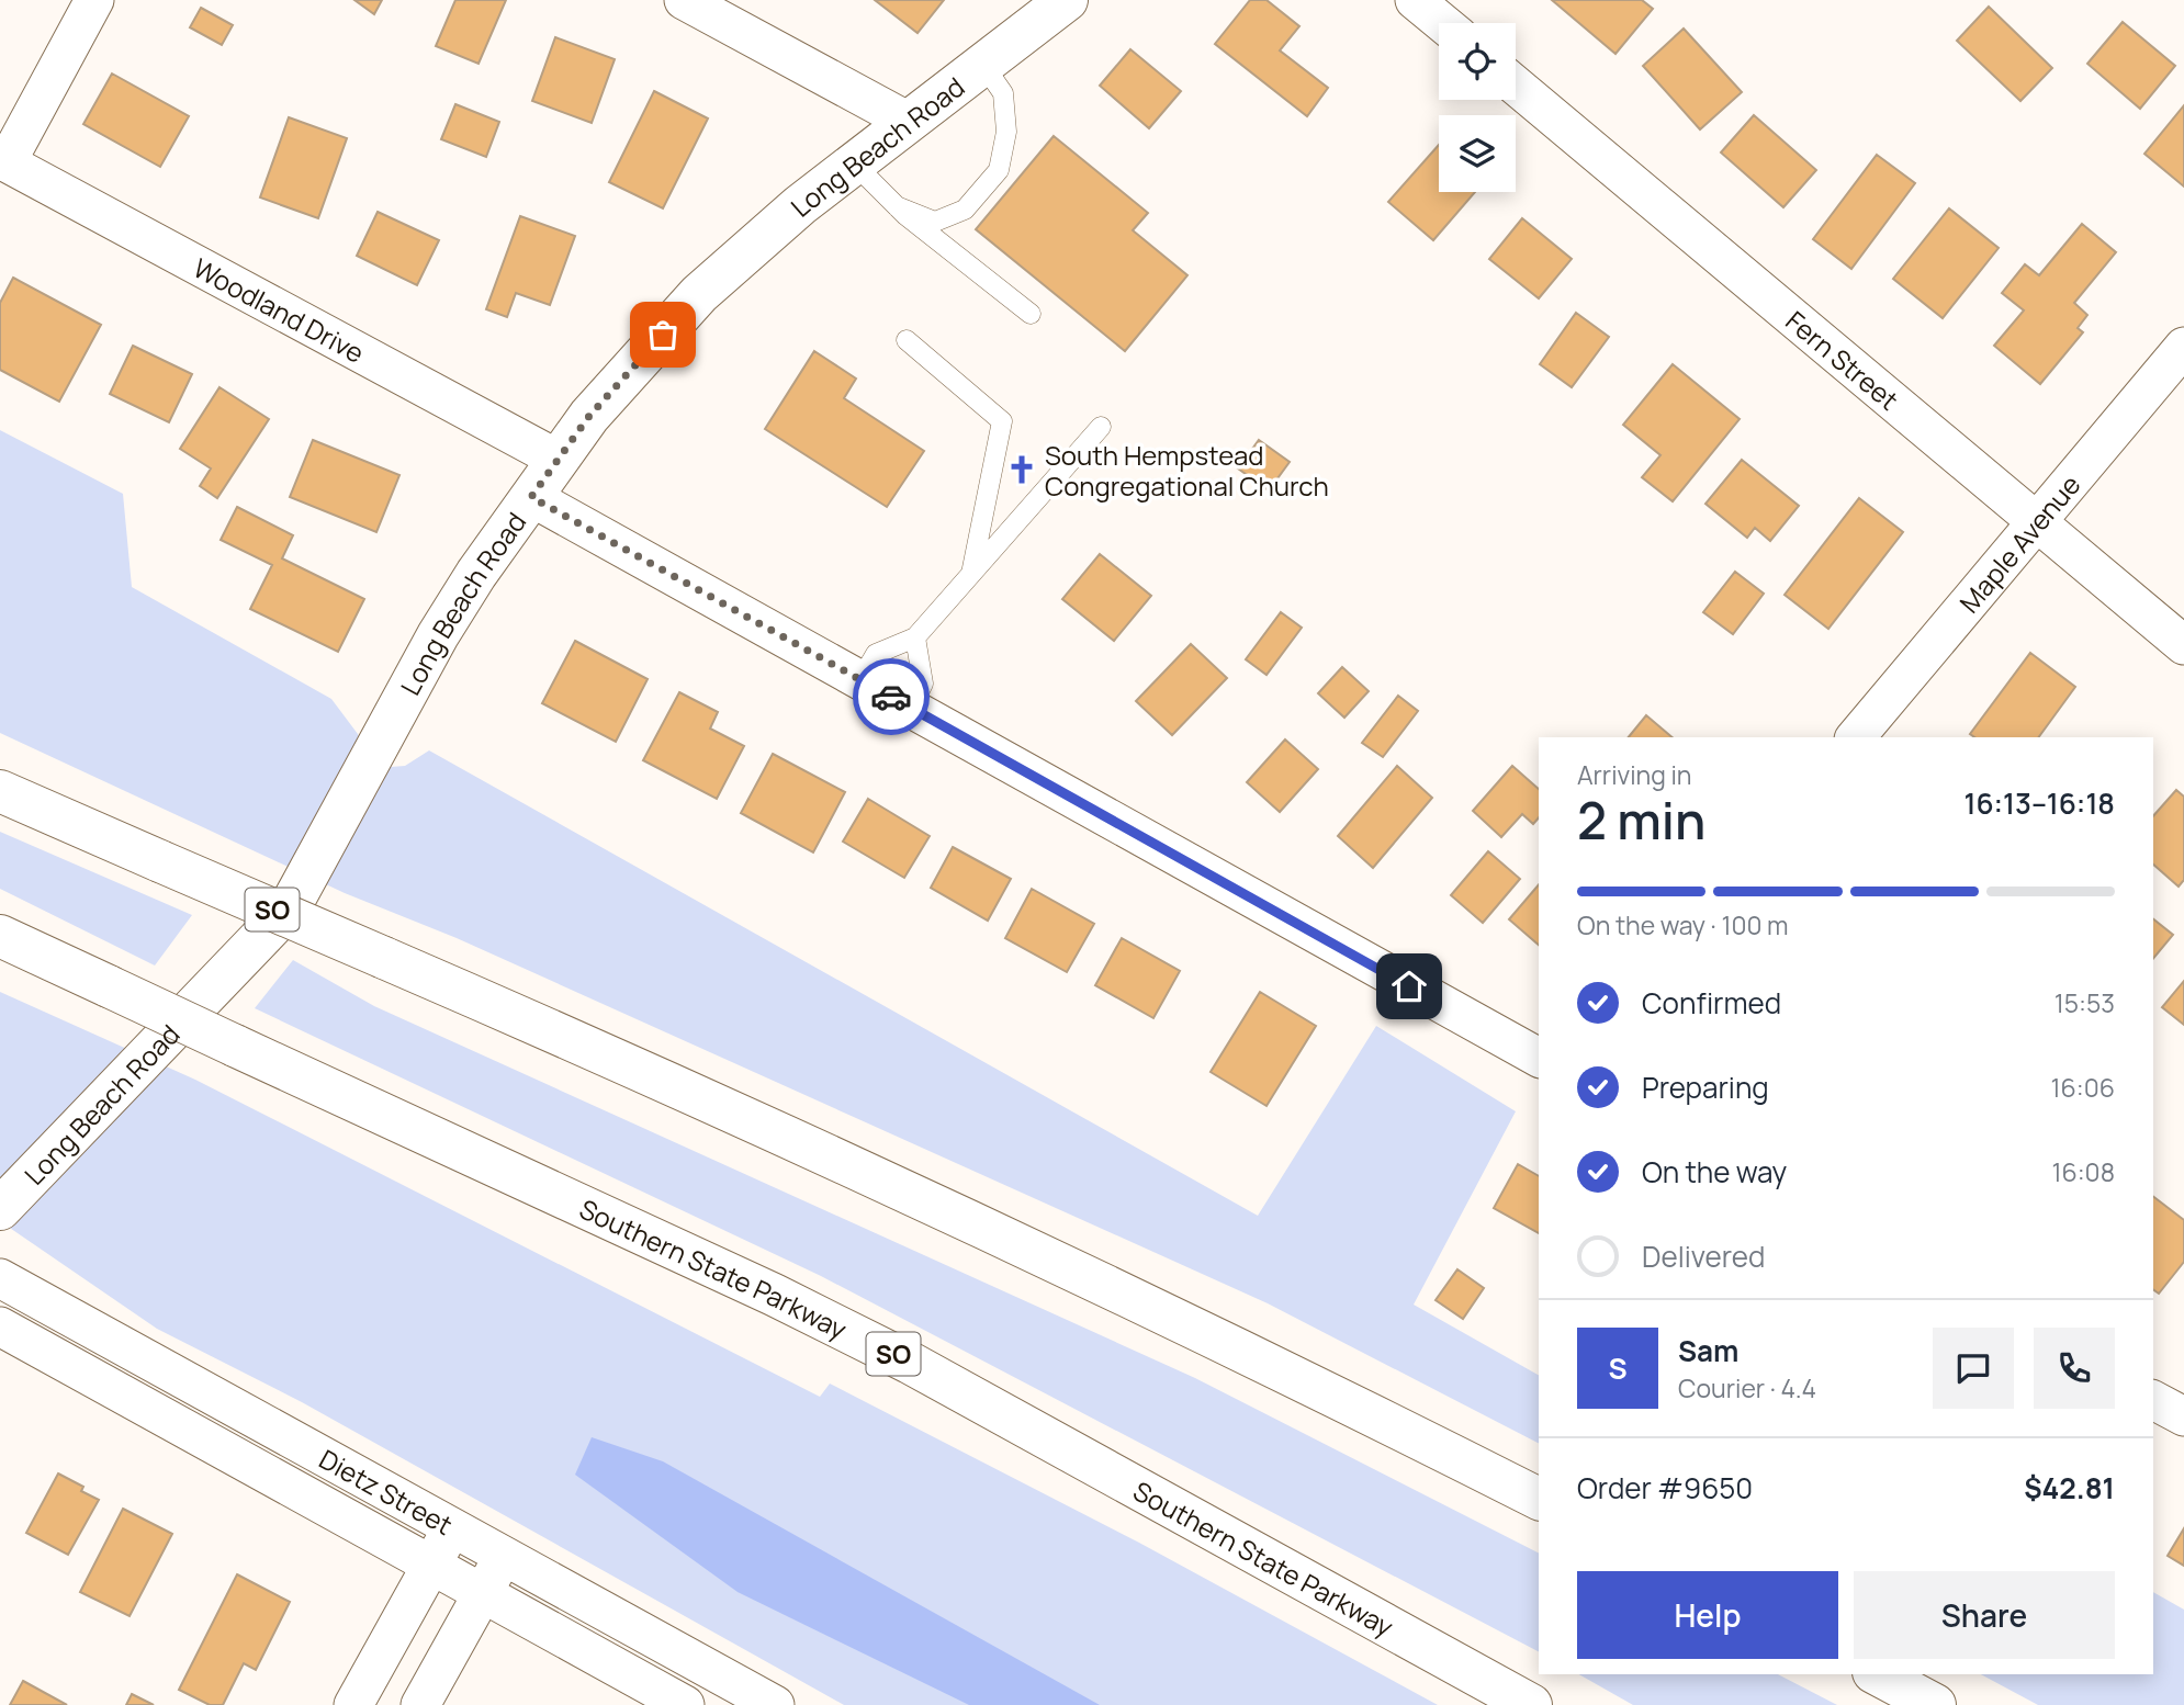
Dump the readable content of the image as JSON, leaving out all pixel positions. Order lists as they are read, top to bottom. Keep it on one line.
{"streets":{"main road":["Long Beach Road","SO","Southern State Parkway"],"street":["Woodland Drive","Fern Street","Maple Avenue","Dietz Street"]},"crossings":[["Long Beach Road","Woodland Drive"],["Fern Street","Maple Avenue"]],"places":{"church":["South Hempstead Congregational Church"]},"page":{"heading":["2 min","Arriving in","16:13–16:18"],"panel":["Sam","Courier · 4.4","Order #9650","$42.81"],"bar":"On the way · 100 m","list":[["Confirmed","15:53"],["Preparing","16:06"],["On the way","16:08"],"Delivered"],"round":"S","buttons":["Help","Share"]}}
